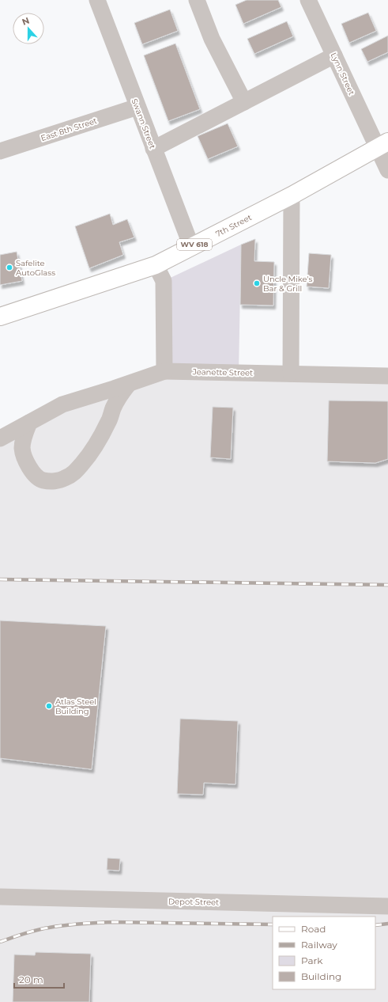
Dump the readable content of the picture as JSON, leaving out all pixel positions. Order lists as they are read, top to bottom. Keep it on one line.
{"streets":{"main road":["7th Street","WV 618"],"street":["Lynn Street","Swann Street","East 8th Street","Jeanette Street","Depot Street"]},"crossings":[["Lynn Street","7th Street"],["Swann Street","East 8th Street"],["Swann Street","7th Street"]],"places":["Safelite AutoGlass","Uncle Mike's Bar & Grill","Atlas Steel Building"],"legend":["Road","Railway","Park","Building"],"scale_bar":"20 m","north":"top"}
